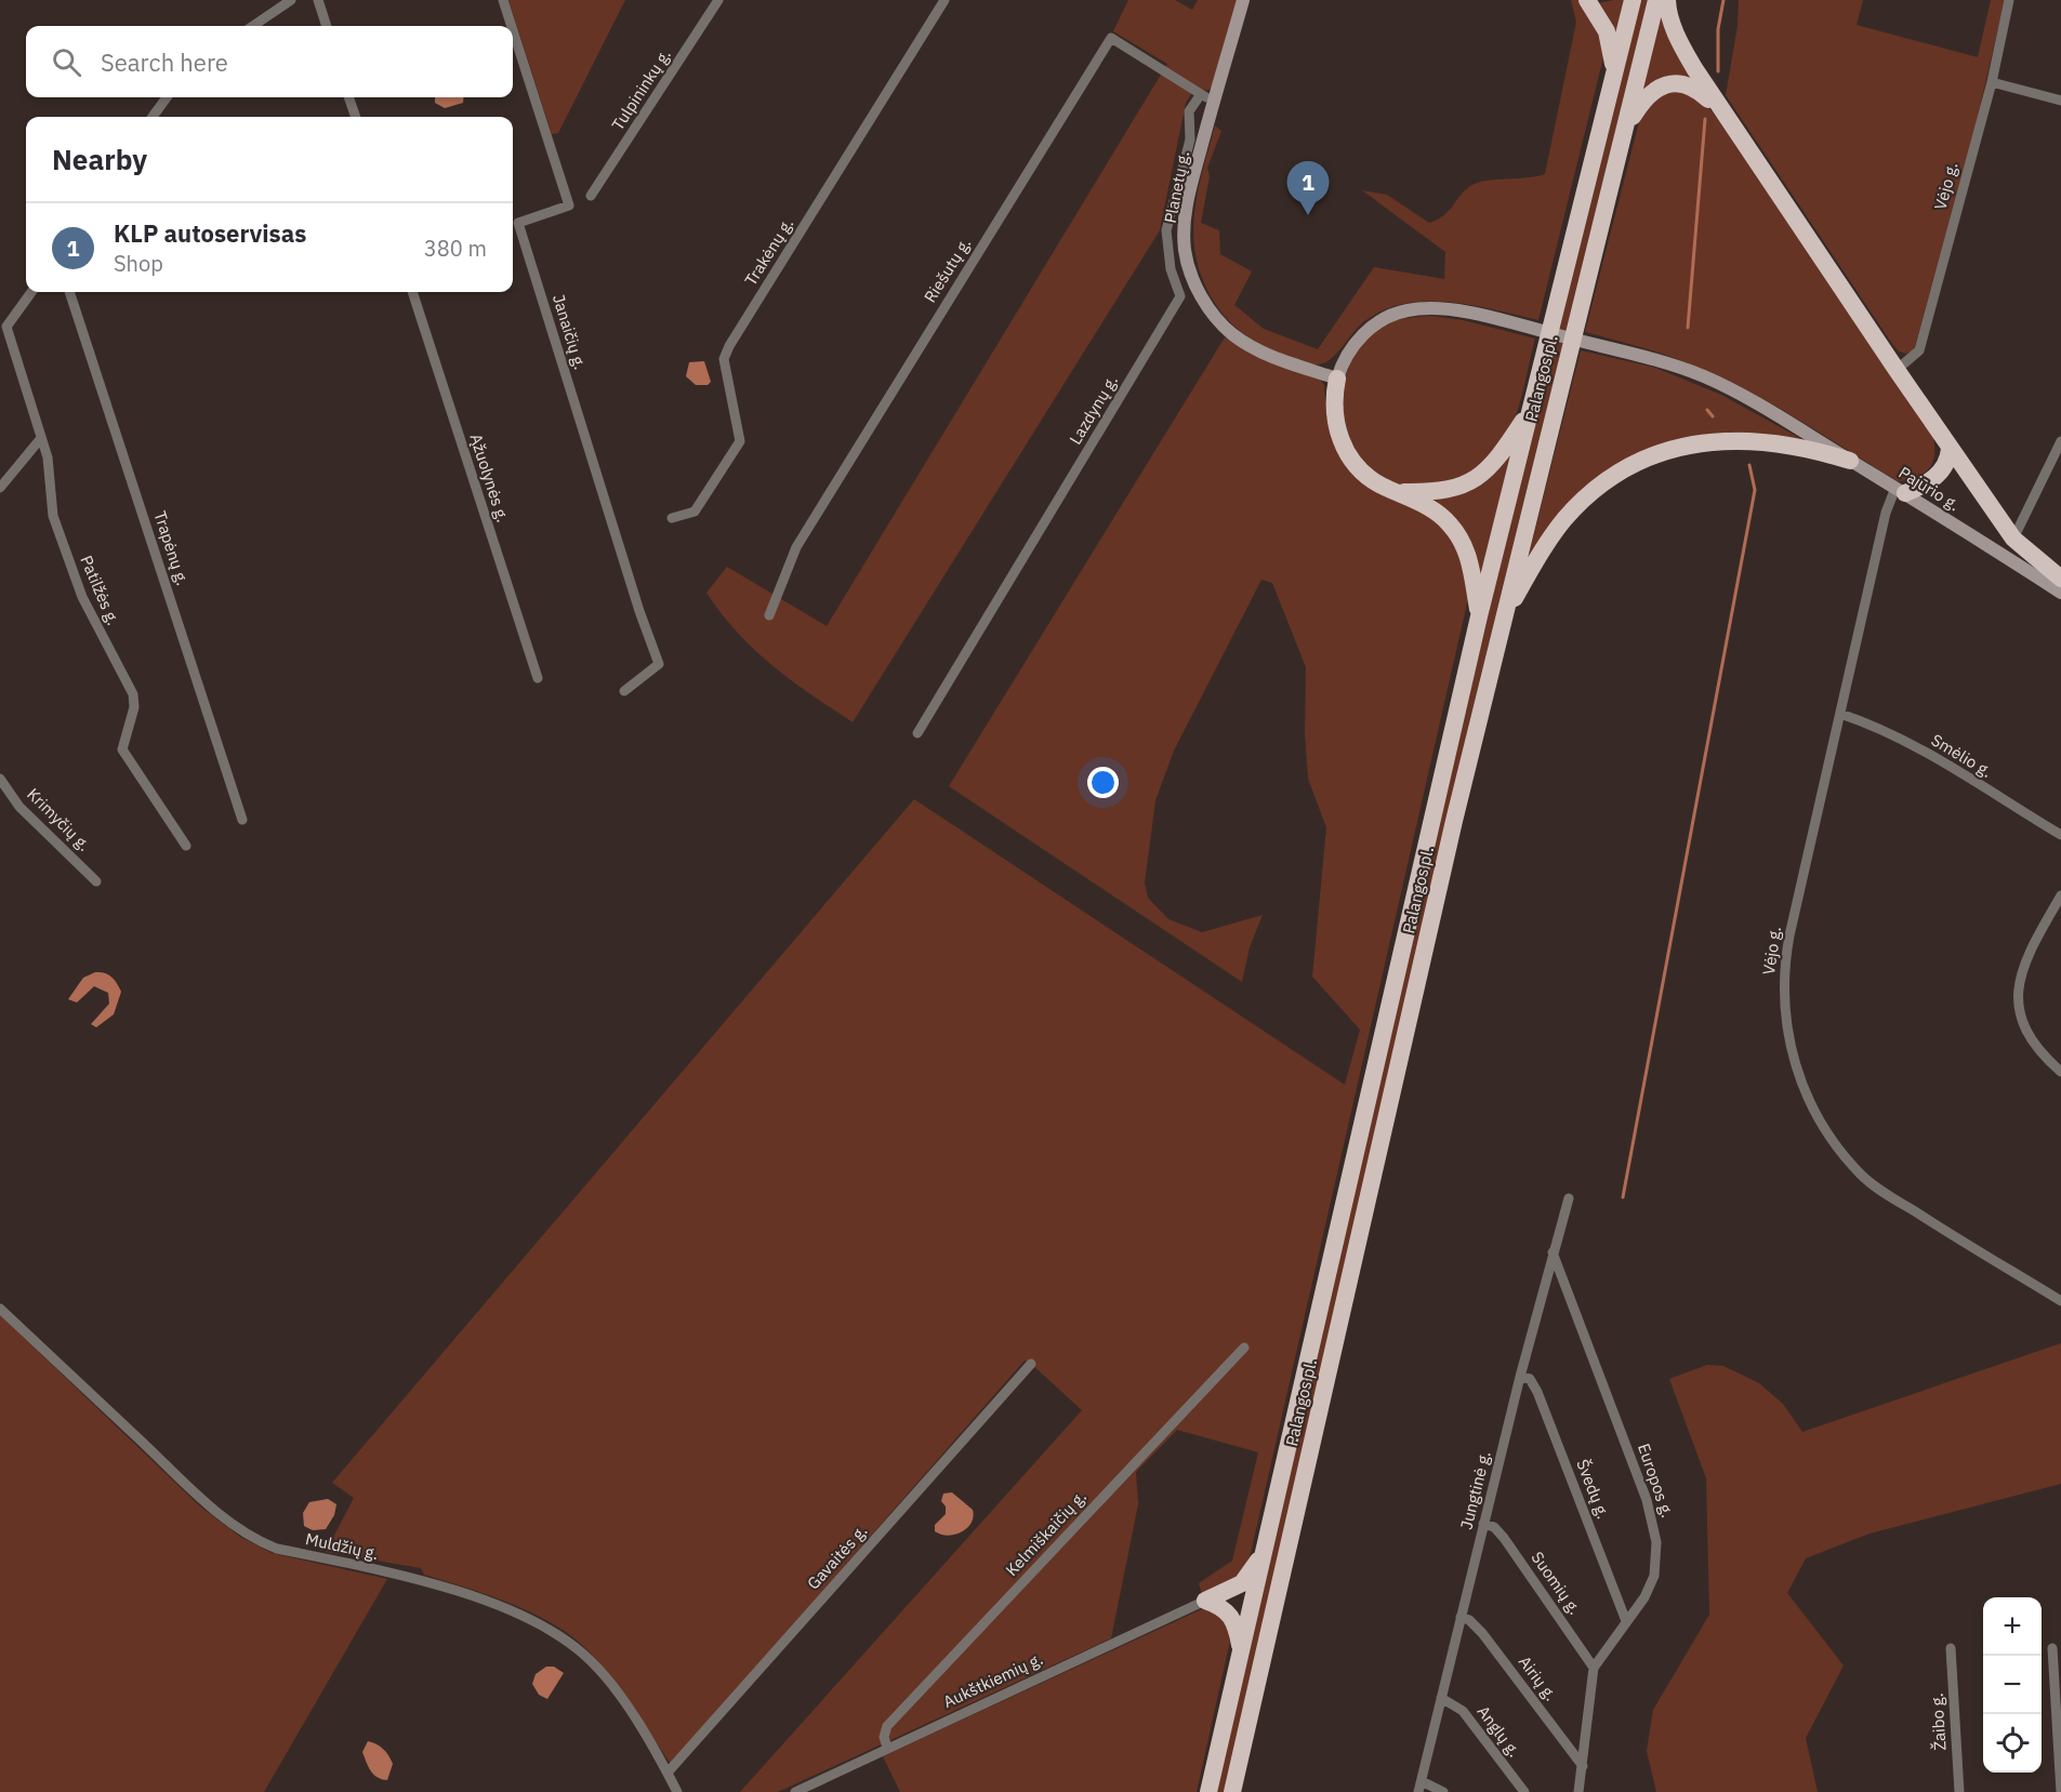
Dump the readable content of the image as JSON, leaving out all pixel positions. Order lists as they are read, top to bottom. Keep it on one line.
{"streets":{"highway":["Palangos pl."],"main road":["Planetų g.","Pajūrio g."],"street":["Tulpininkų g.","Vėjo g.","Trakėnų g.","Riešutų g.","Janaičių g.","Lazdynų g.","Ąžuolynės g.","Trapėnų g.","Patilžės g.","Smėlio g.","Krimyčių g.","Europos g.","Švedų g.","Jungtinė g.","Kelmiškaičių g.","Muldžių g.","Gavaitės g.","Suomių g.","Airių g.","Aukštkiemių g.","Žaibo g.","Anglų g."]},"crossings":[["Vėjo g.","Pajūrio g."],["Vėjo g.","Smėlio g."],["Planetų g.","Pajūrio g."],["Riešutų g.","Lazdynų g."],["Europos g.","Švedų g."],["Europos g.","Jungtinė g."],["Europos g.","Suomių g."],["Europos g.","Airių g."],["Švedų g.","Jungtinė g."],["Jungtinė g.","Suomių g."],["Jungtinė g.","Airių g."],["Jungtinė g.","Anglų g."],["Kelmiškaičių g.","Aukštkiemių g."],["Muldžių g.","Gavaitės g."]],"page":{"search":"Search here","heading":"Nearby","pins":"1","list":[{"mark":"1","name":"KLP autoservisas","note":"Shop","value":"380 m"}],"map_buttons":["+","−"]}}
